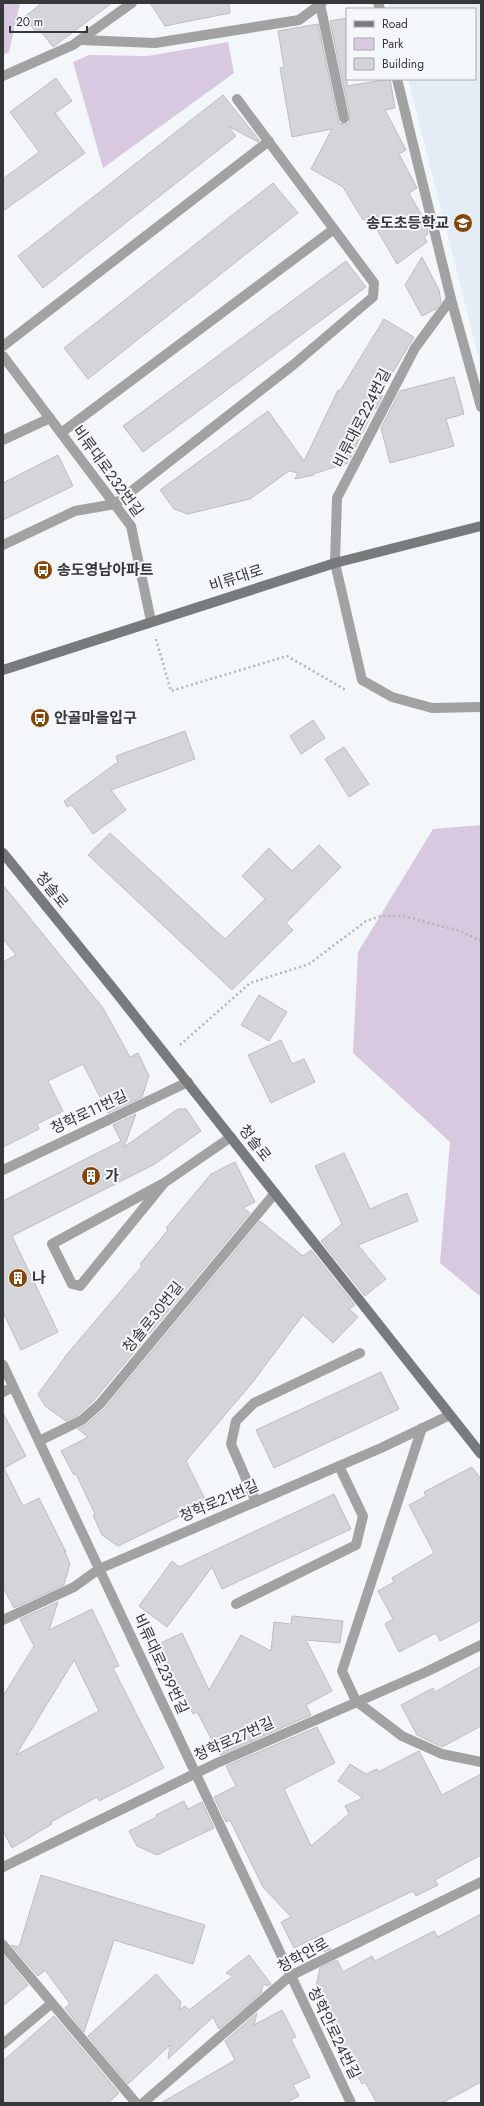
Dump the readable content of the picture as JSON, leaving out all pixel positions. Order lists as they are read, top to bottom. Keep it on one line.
{"streets":{"street":["비류대로224번길","비류대로232번길","비류대로","청솔로","청학로11번길","청솔로30번길","청학로21번길","비류대로239번길","청학로27번길","청학안로","청학안로24번길"]},"crossings":[["비류대로224번길","비류대로"],["비류대로232번길","비류대로"],["청솔로","청학로11번길"],["청솔로","청솔로30번길"],["청솔로","청학로21번길"],["청솔로30번길","비류대로239번길"],["청학로21번길","비류대로239번길"],["비류대로239번길","청학로27번길"],["비류대로239번길","청학안로"],["비류대로239번길","청학안로24번길"],["청학안로","청학안로24번길"]],"places":{"school or university":["송도초등학교"],"bus stop":["송도영남아파트","안골마을입구"],"building":["가","나"]},"legend":["Road","Park","Building"],"scale_bar":"20 m"}
